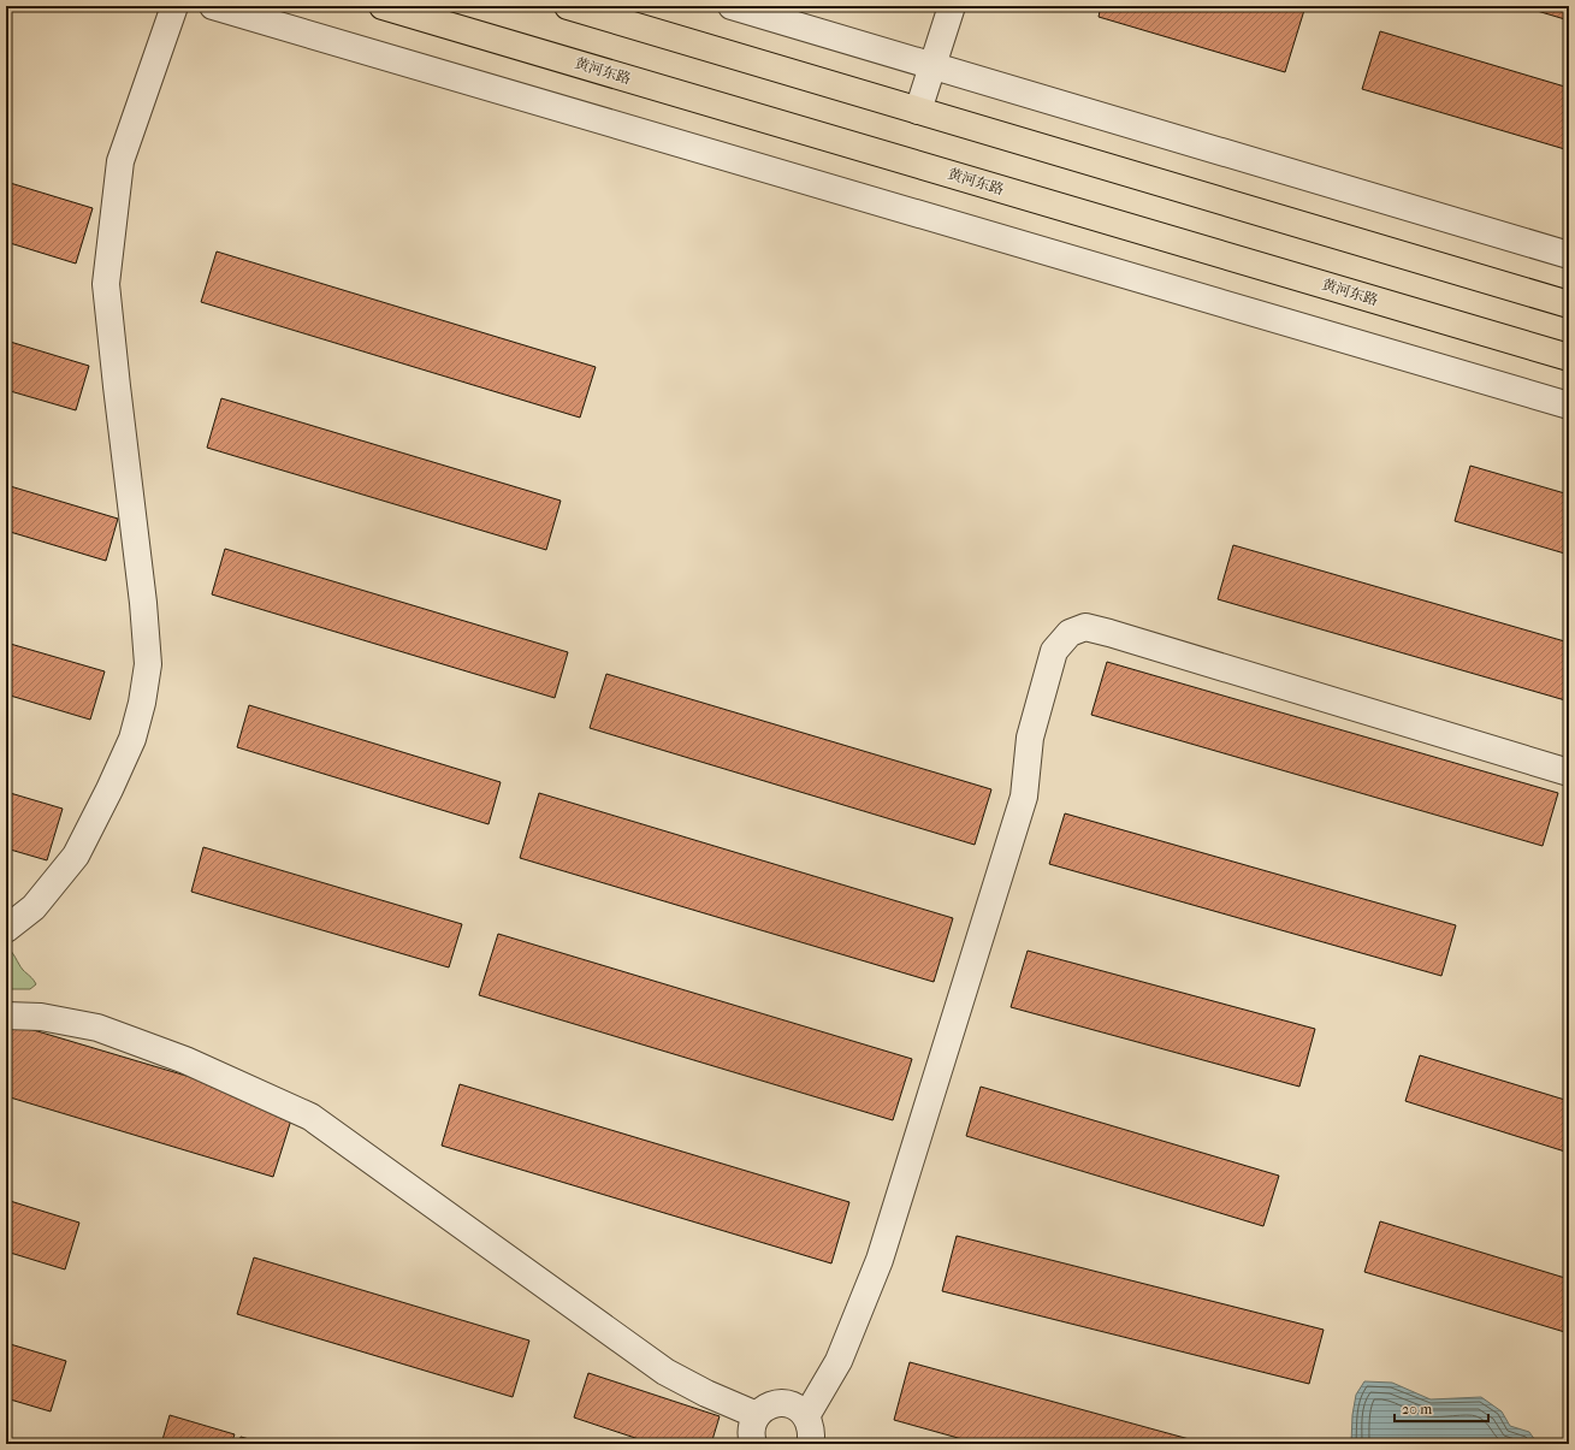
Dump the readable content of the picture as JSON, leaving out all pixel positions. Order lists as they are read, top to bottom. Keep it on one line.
{"streets":{"main road":["黄河东路"]},"scale_bar":"20 m"}
